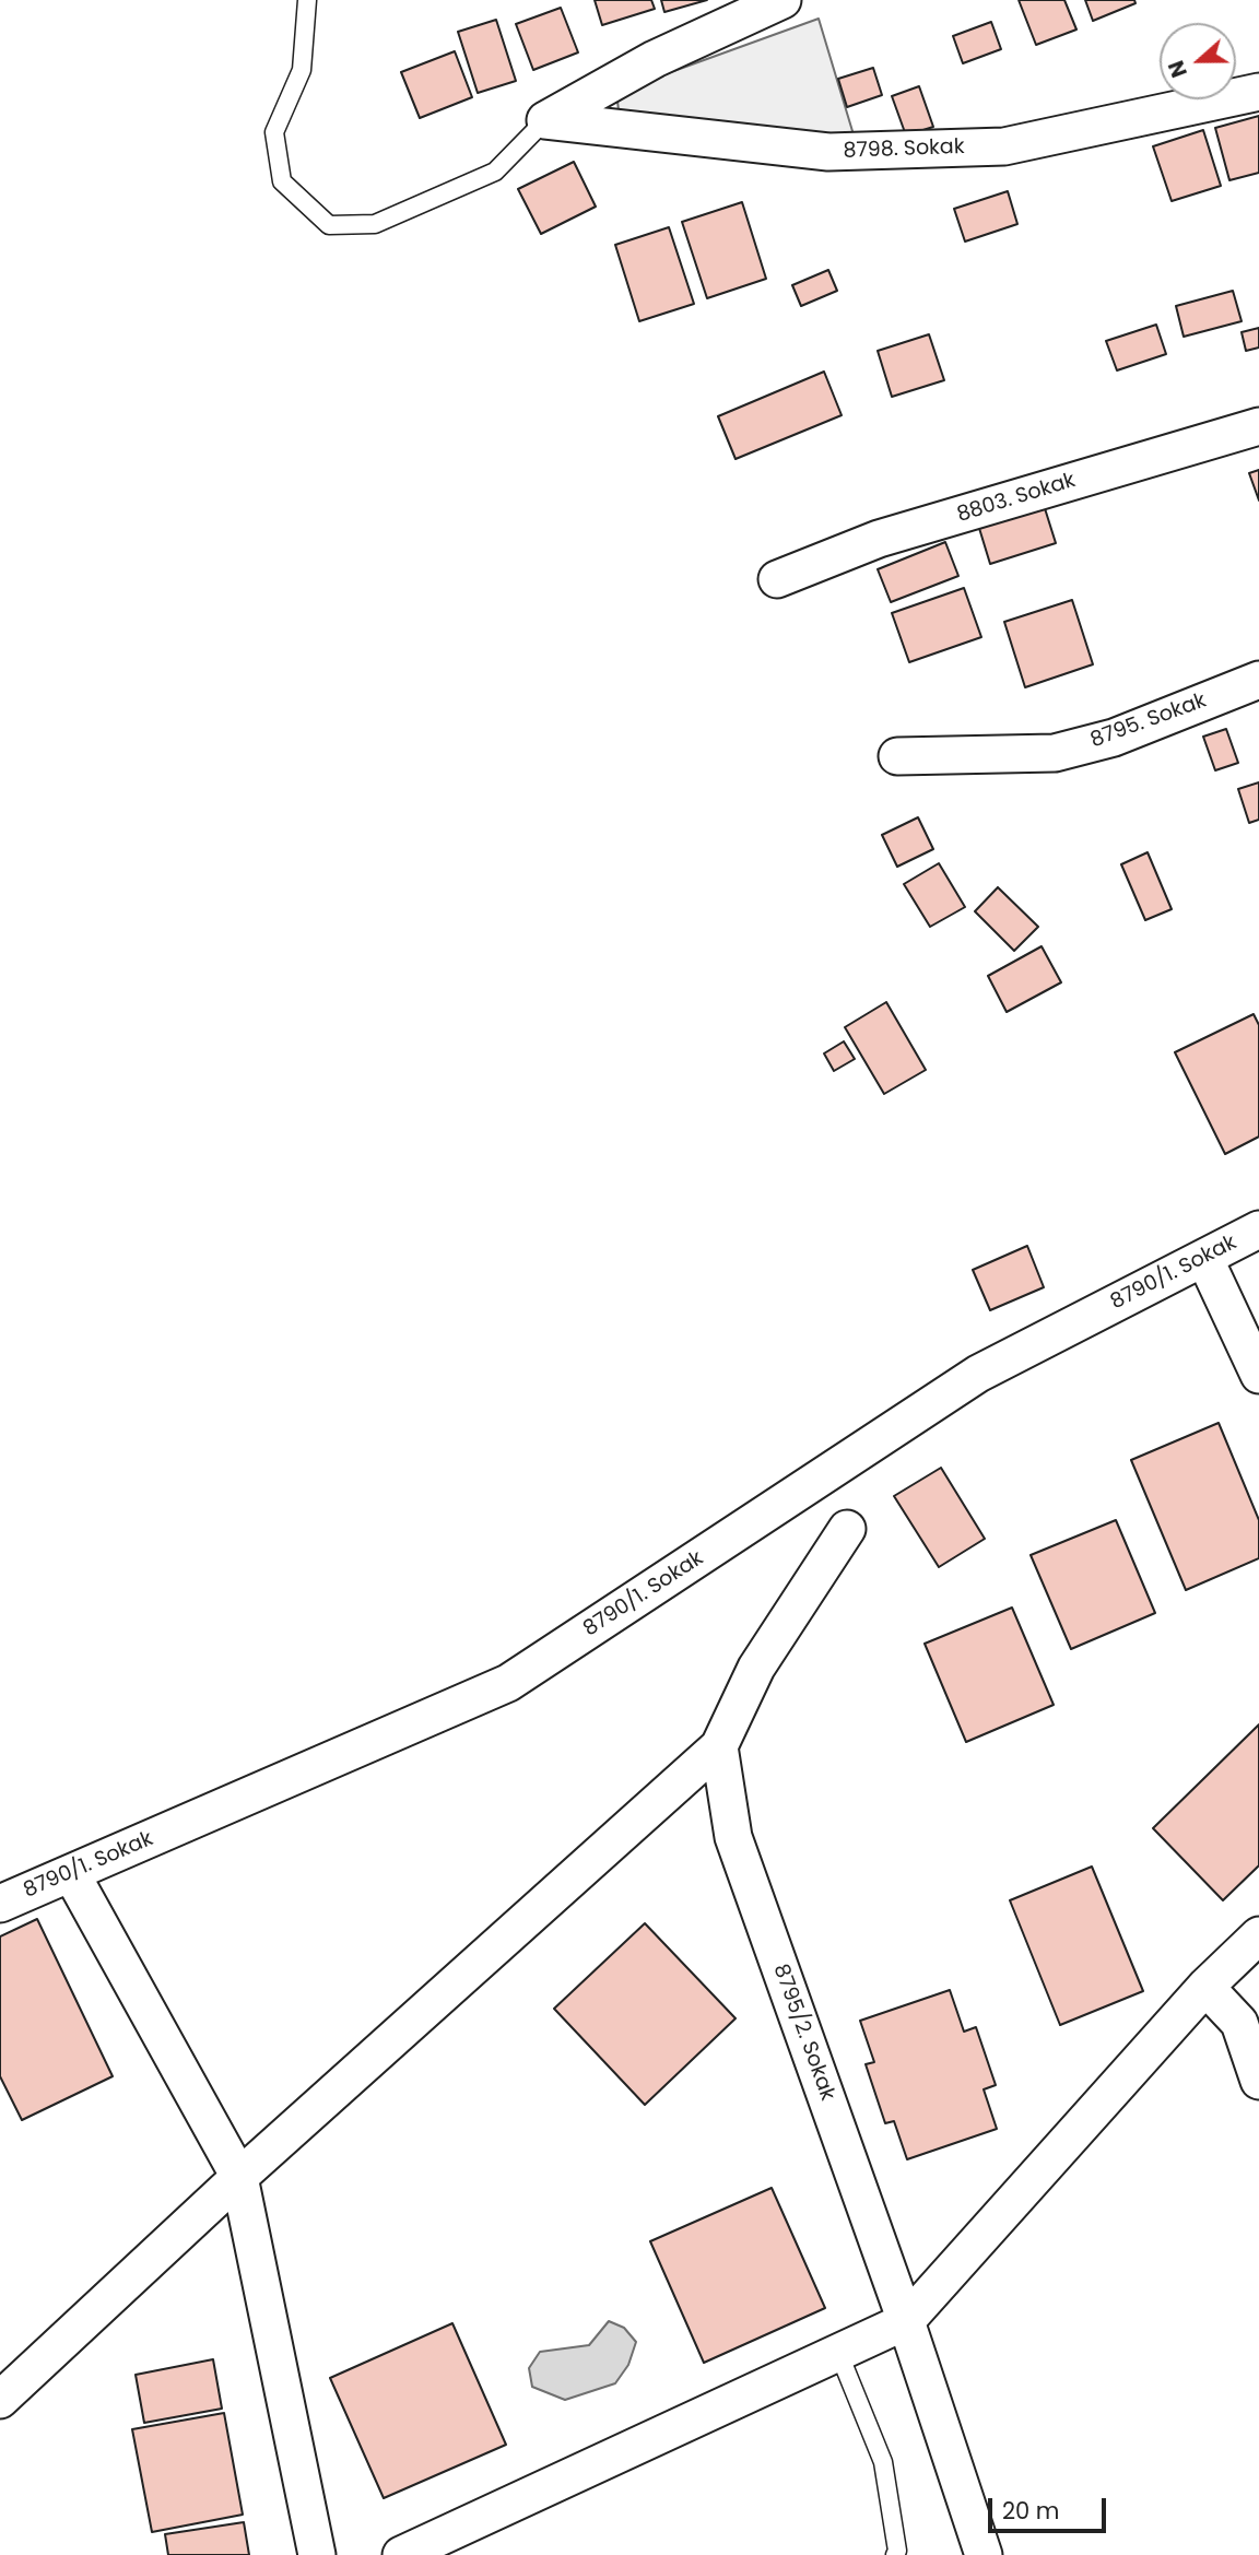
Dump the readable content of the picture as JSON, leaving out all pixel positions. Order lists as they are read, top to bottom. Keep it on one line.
{"streets":{"street":["8798. Sokak","8803. Sokak","8795. Sokak","8790/1. Sokak","8795/2. Sokak"]},"scale_bar":"20 m","north":"left"}
